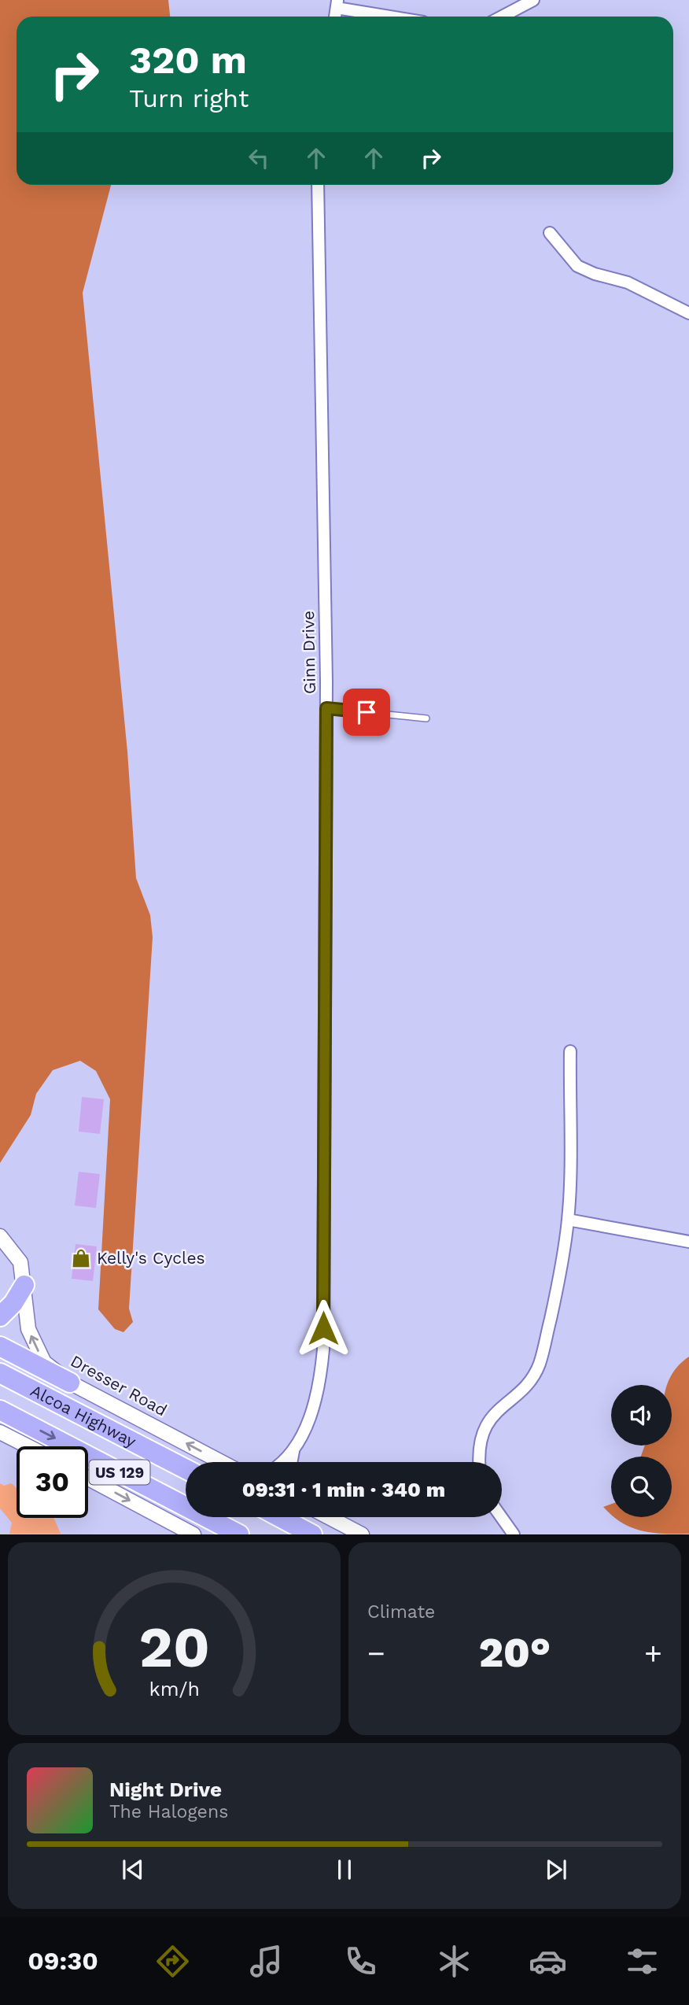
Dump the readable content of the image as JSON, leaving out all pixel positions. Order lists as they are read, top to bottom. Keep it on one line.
{"streets":{"highway":["Alcoa Highway","US 129"],"street":["Ginn Drive","Dresser Road"]},"places":{"shop":["Kelly's Cycles"]},"page":{"turn":["320 m","Turn right"],"limit":"30","trip":"09:31 · 1 min · 340 m","tile":"Climate","heat":["−","20°","+"],"song":["Night Drive","The Halogens"],"tabs":"09:30","gauge":["20","km/h"]}}
